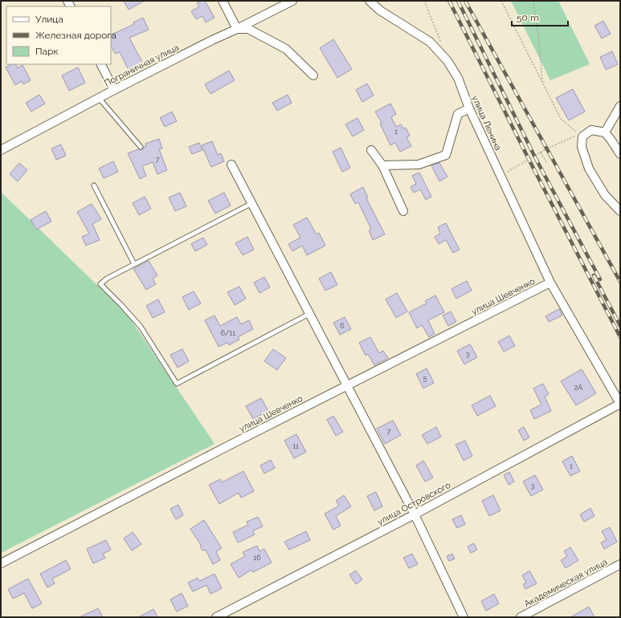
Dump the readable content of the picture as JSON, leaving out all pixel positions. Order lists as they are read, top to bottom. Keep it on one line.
{"streets":{"street":["Пограничная улица","улица Ленина","улица Шевченко","улица Островского","Академическая улица"]},"crossings":[["улица Ленина","улица Шевченко"],["улица Ленина","улица Островского"]],"house_numbers":["1","7","6","6/11","3","5","2А","7","11","1","3","16"],"legend":["Улица","Железная дорога","Парк"],"scale_bar":"50 m"}
